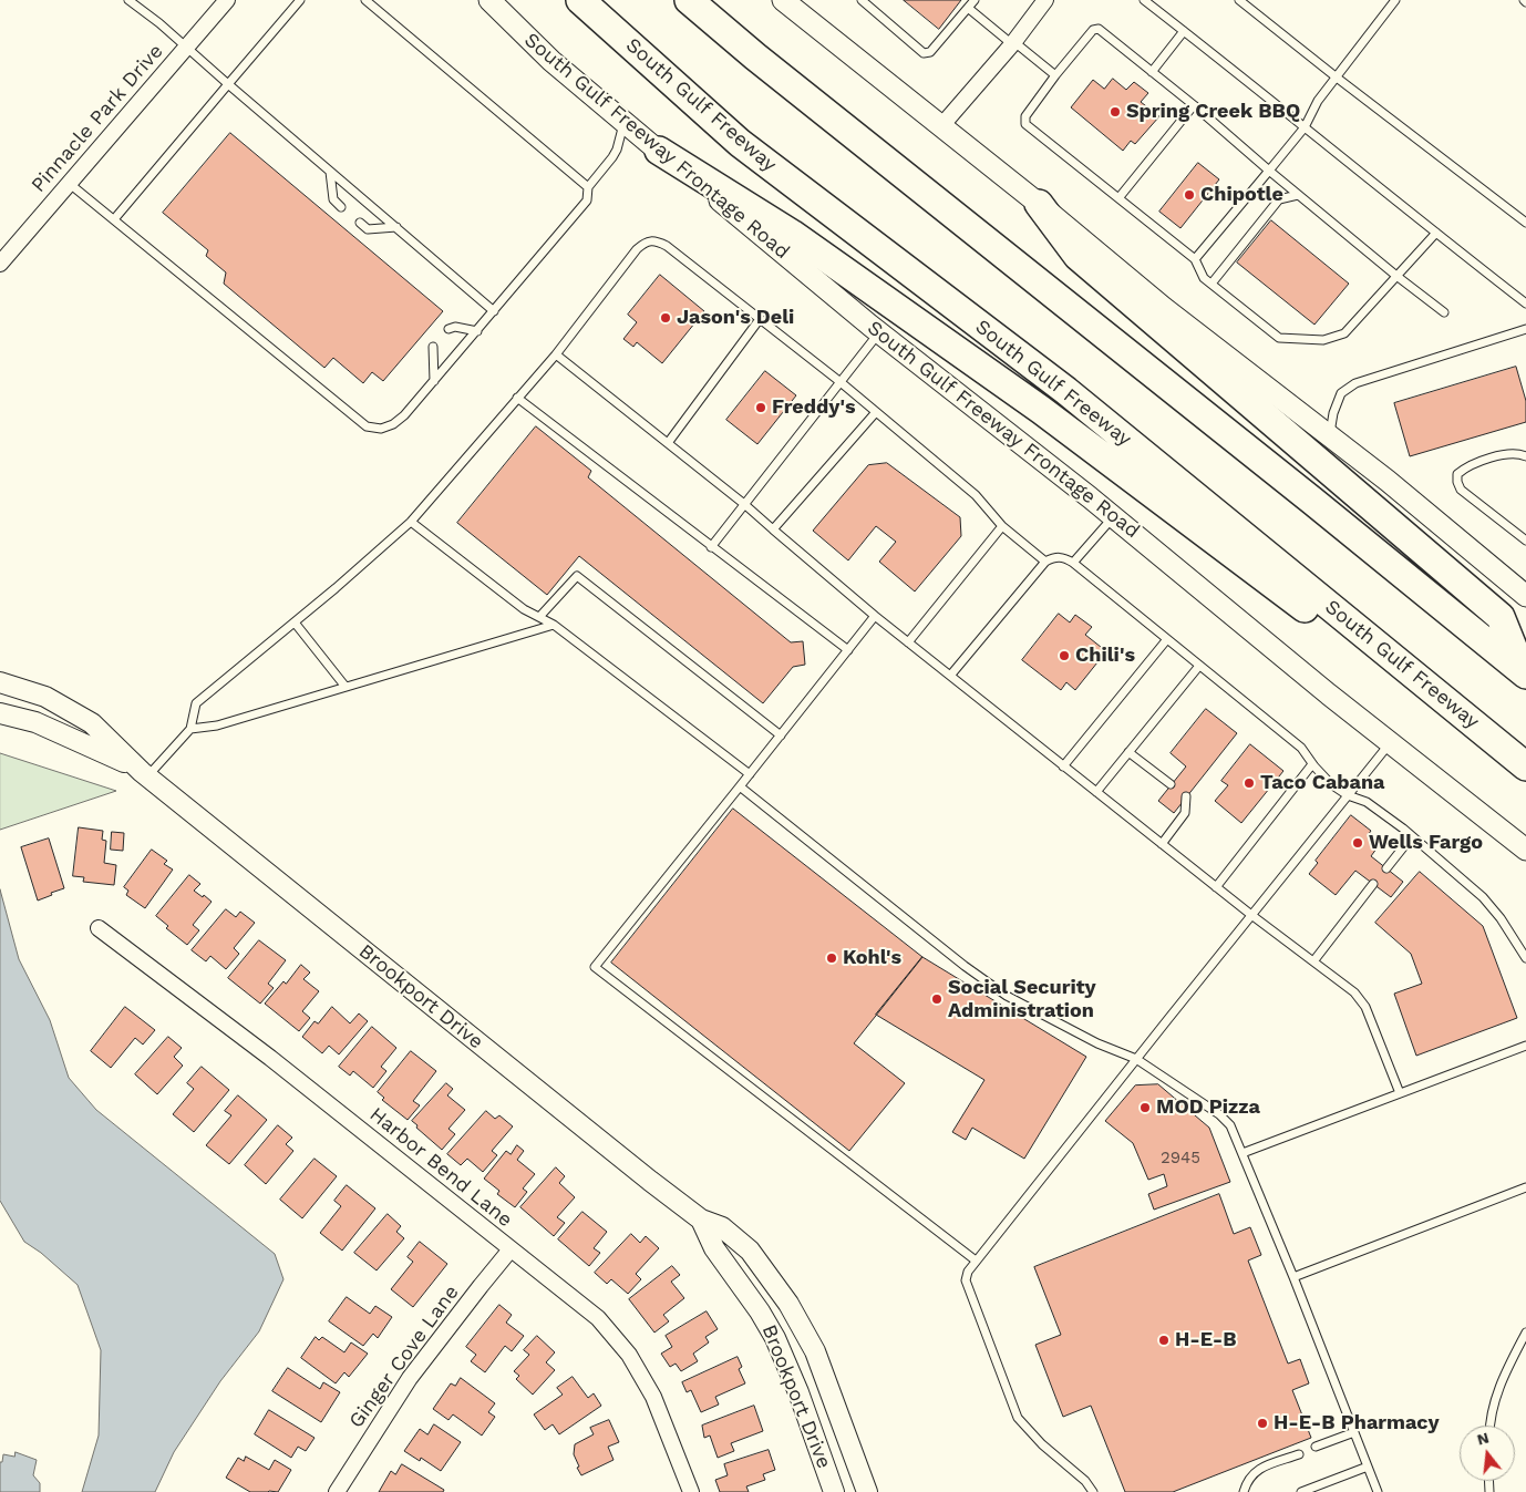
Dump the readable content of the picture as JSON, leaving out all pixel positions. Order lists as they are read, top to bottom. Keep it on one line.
{"streets":{"highway":["South Gulf Freeway"],"main road":["South Gulf Freeway Frontage Road"],"street":["Pinnacle Park Drive","Brookport Drive","Harbor Bend Lane","Ginger Cove Lane"]},"crossings":[["Harbor Bend Lane","Ginger Cove Lane"]],"places":["Spring Creek BBQ","Chipotle","Jason's Deli","Freddy's","Chili's","Taco Cabana","Wells Fargo","Kohl's","Social Security Administration","MOD Pizza","H-E-B","H-E-B Pharmacy"],"house_numbers":["2945"],"north":"top"}
